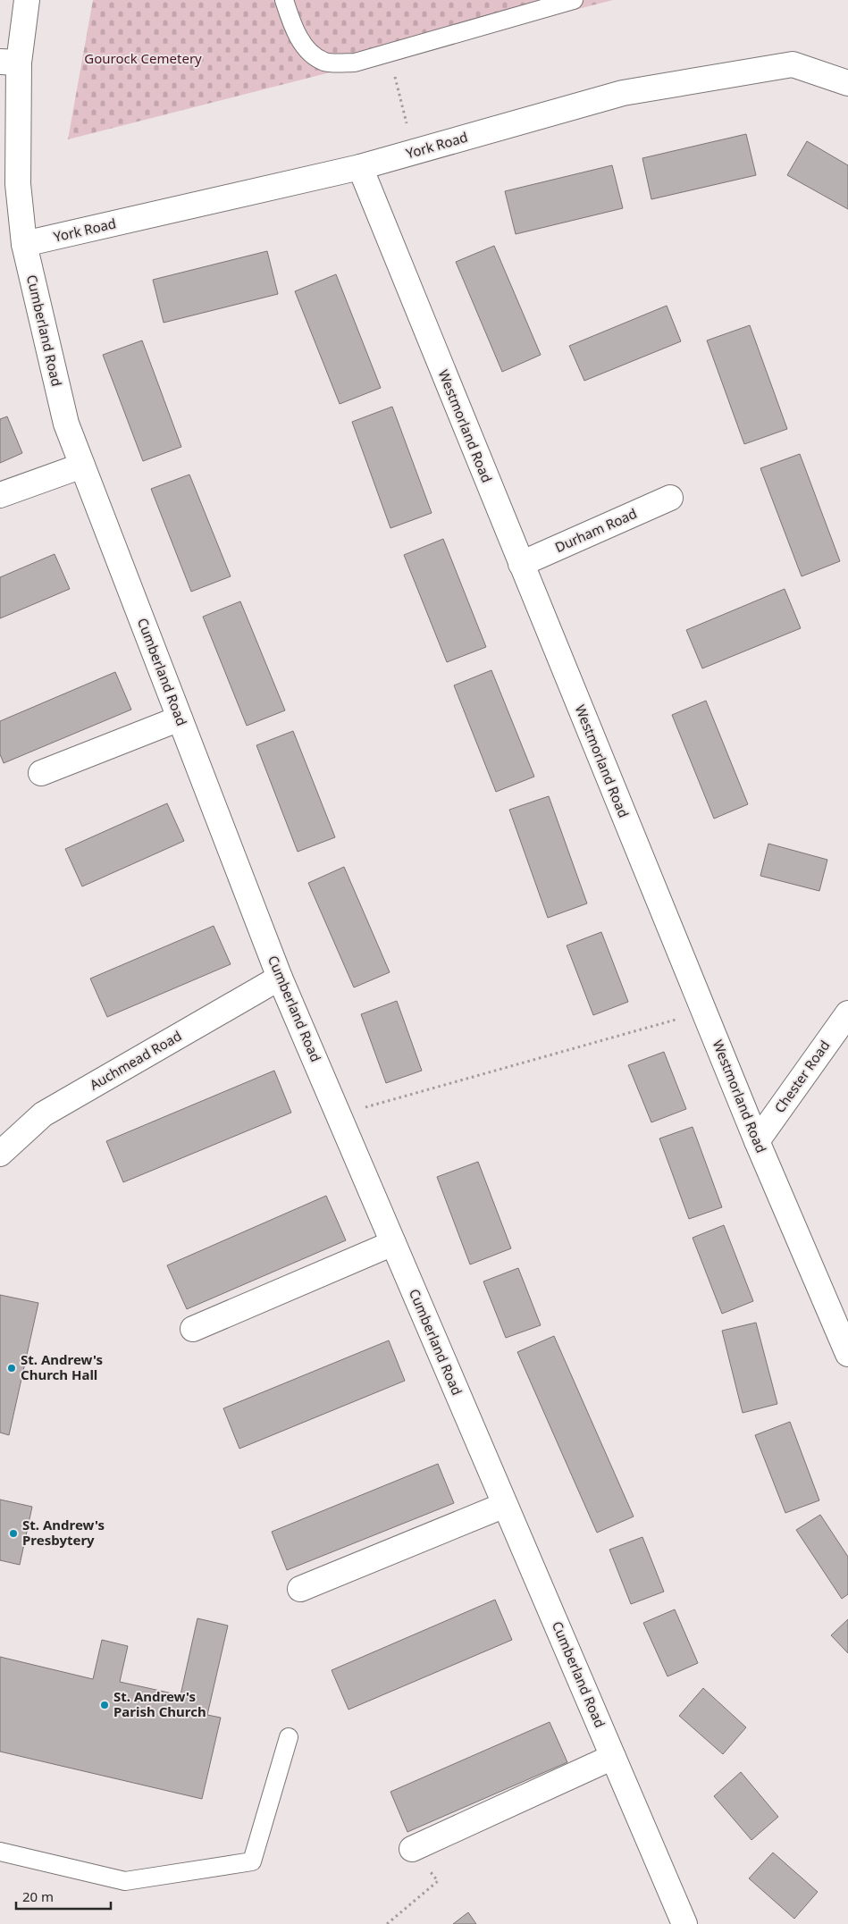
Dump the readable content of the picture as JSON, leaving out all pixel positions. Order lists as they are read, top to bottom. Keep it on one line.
{"streets":{"street":["York Road","Cumberland Road","Westmorland Road","Durham Road","Auchmead Road","Chester Road"]},"crossings":[["York Road","Cumberland Road"],["York Road","Westmorland Road"],["Cumberland Road","Auchmead Road"],["Westmorland Road","Durham Road"],["Westmorland Road","Chester Road"]],"parks":["Gourock Cemetery"],"places":["St. Andrew's Church Hall","St. Andrew's Presbytery","St. Andrew's Parish Church"],"scale_bar":"20 m"}
